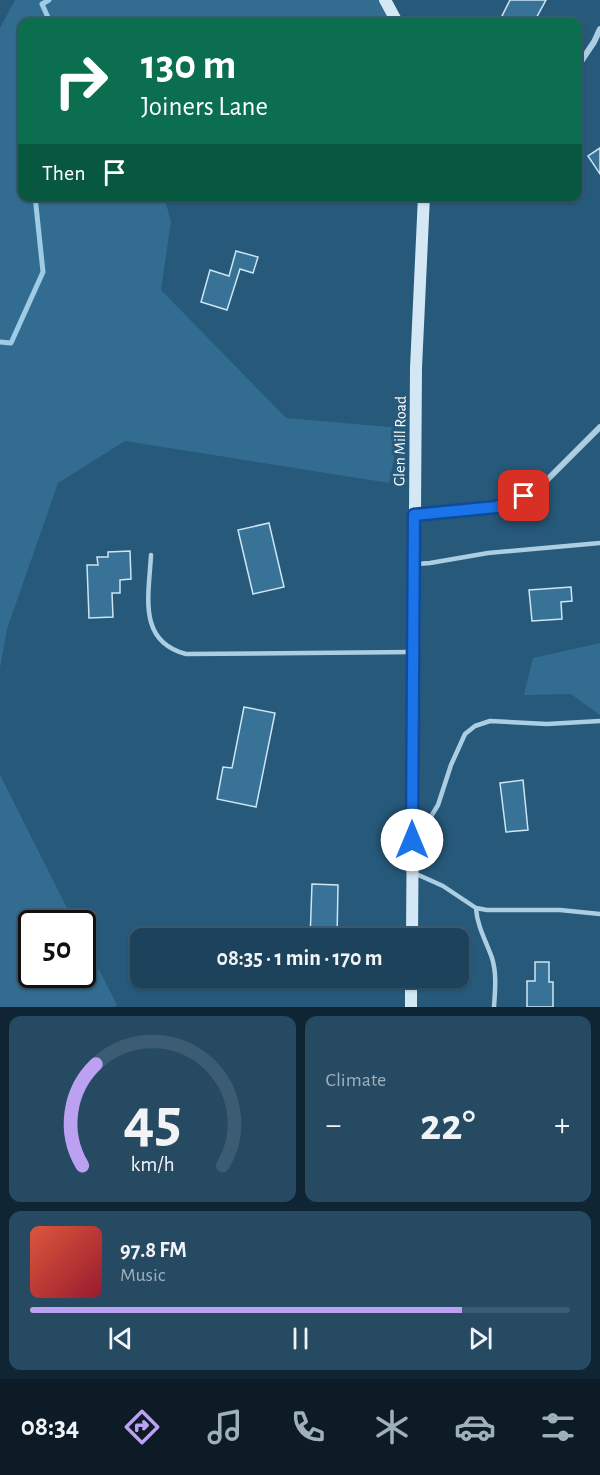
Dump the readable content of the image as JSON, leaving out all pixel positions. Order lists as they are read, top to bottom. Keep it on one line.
{"streets":{"main road":["Glen Mill Road"]},"page":{"turn":["130 m","Joiners Lane"],"then":"Then","limit":"50","trip":"08:35 · 1 min · 170 m","tile":"Climate","heat":["−","22°","+"],"song":["97.8 FM","Music"],"tabs":"08:34","gauge":["45","km/h"]}}
